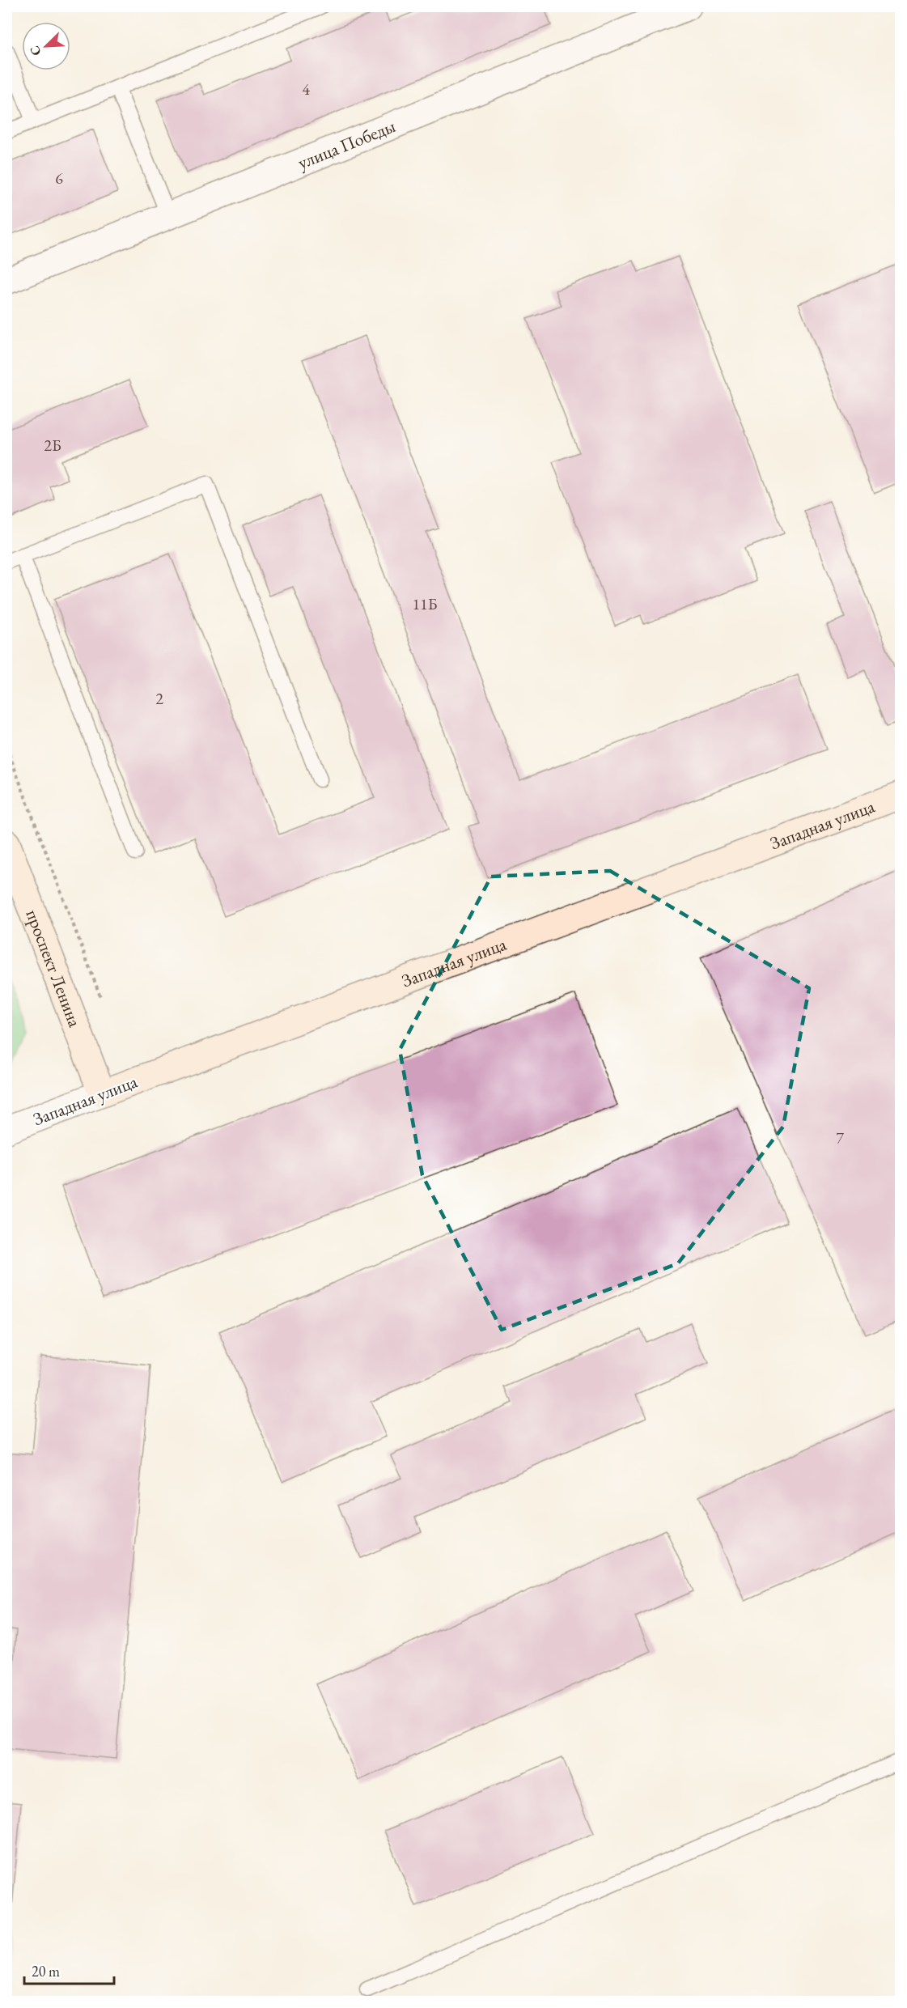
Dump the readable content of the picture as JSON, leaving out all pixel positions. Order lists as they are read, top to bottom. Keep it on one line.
{"streets":{"street":["улица Победы","Западная улица","проспект Ленина"]},"crossings":[["Западная улица","проспект Ленина"]],"house_numbers":["4","6","2Б","11Б","2","7"],"scale_bar":"20 m","north":"bottom left"}
